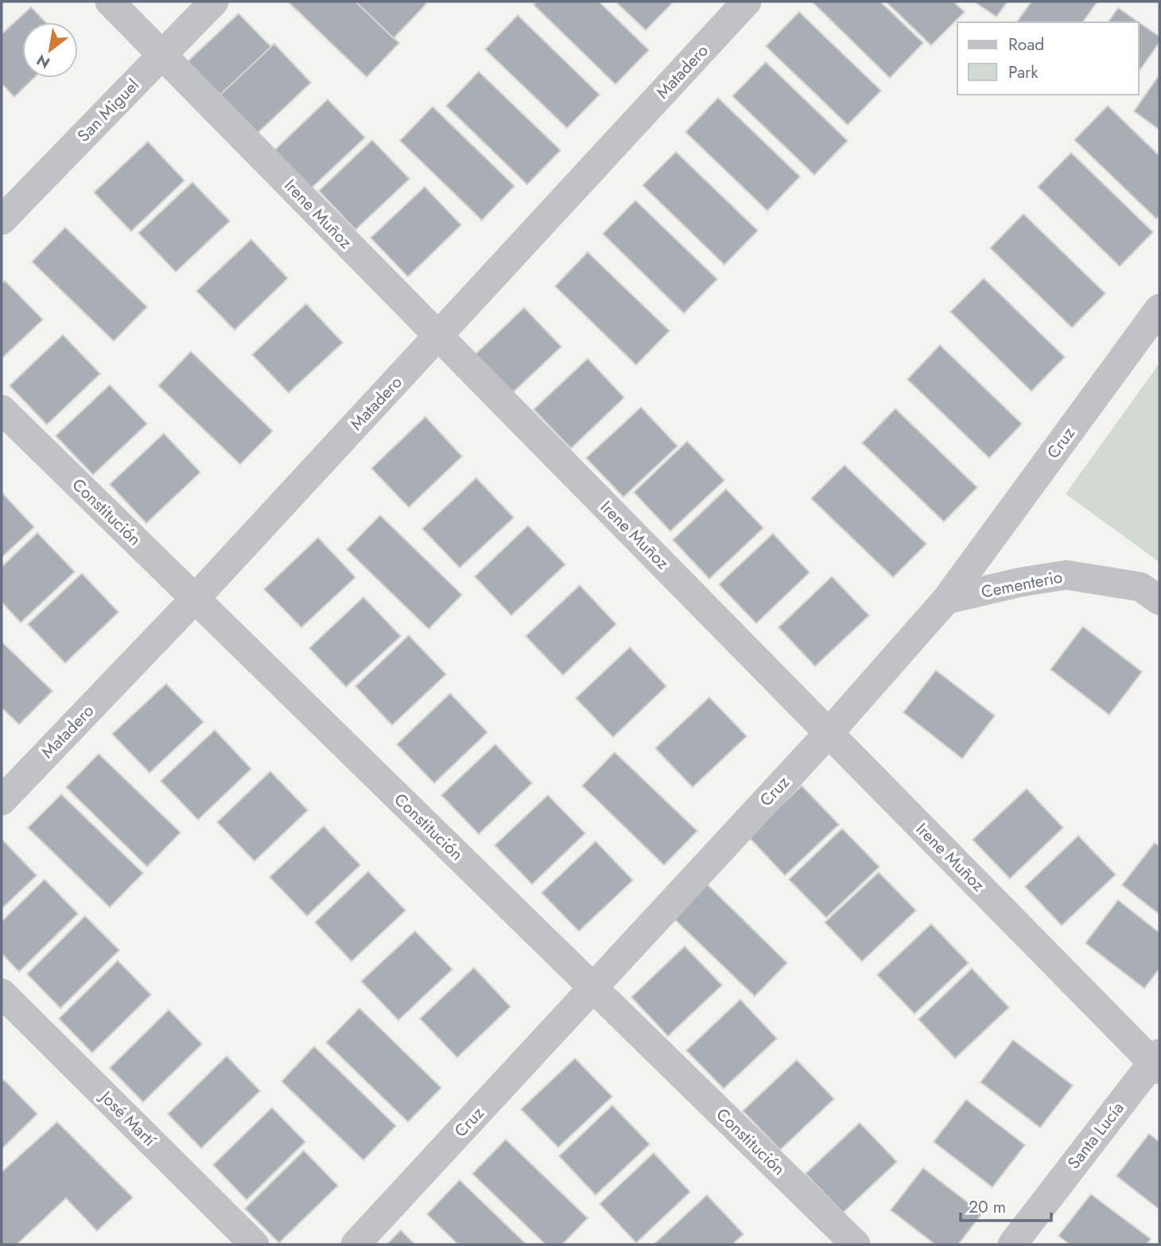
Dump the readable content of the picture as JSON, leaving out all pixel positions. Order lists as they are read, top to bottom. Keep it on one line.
{"streets":{"street":["Matadero","San Miguel","Irene Muñoz","Cruz","Constitución","Cementerio","José Martí","Santa Lucía"]},"crossings":[["Matadero","Irene Muñoz"],["Matadero","Constitución"],["San Miguel","Irene Muñoz"],["Irene Muñoz","Cruz"],["Irene Muñoz","Santa Lucía"],["Cruz","Constitución"],["Cruz","Cementerio"]],"legend":["Road","Park"],"scale_bar":"20 m","north":"bottom left"}
